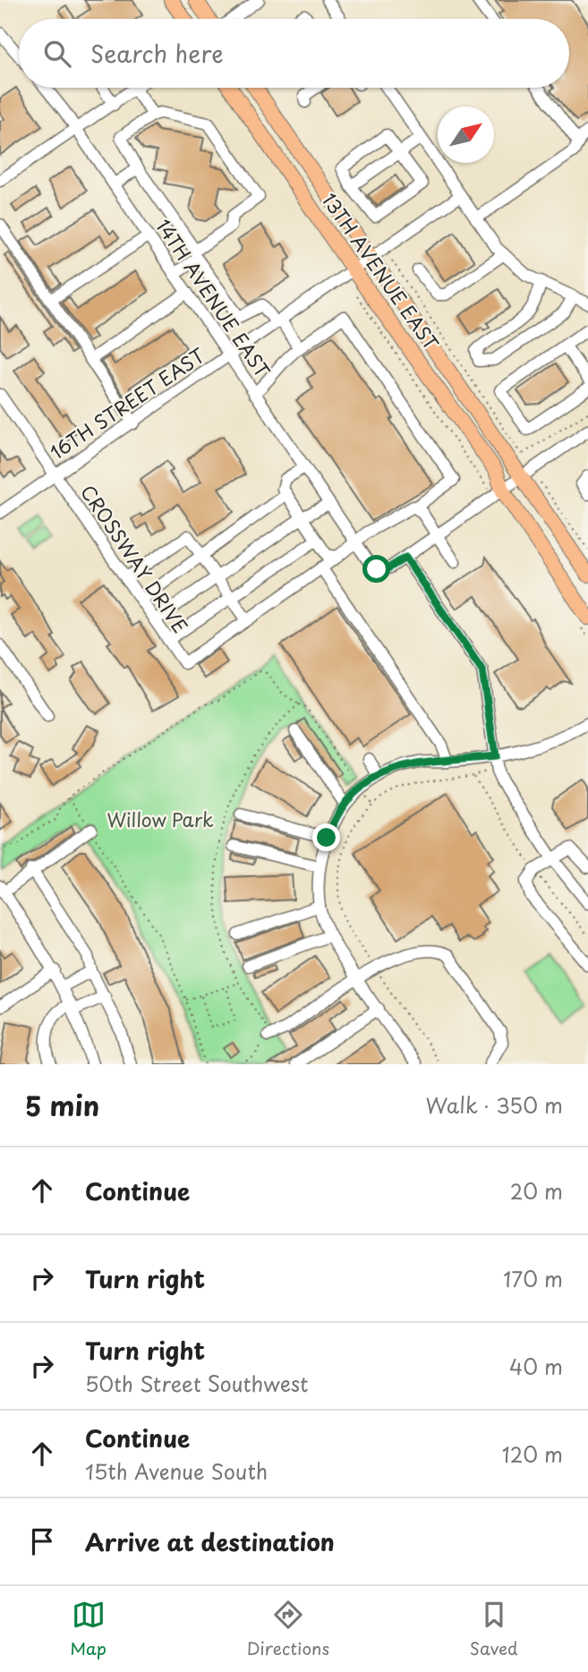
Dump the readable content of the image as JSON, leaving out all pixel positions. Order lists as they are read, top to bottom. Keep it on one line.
{"streets":{"main road":["13TH AVENUE EAST"],"street":["14TH AVENUE EAST","16TH STREET EAST","CROSSWAY DRIVE"]},"crossings":[["13TH AVENUE EAST","16TH STREET EAST"],["14TH AVENUE EAST","16TH STREET EAST"],["16TH STREET EAST","CROSSWAY DRIVE"]],"parks":["Willow Park"],"north":"top right","page":{"search":"Search here","heading":["5 min","Walk · 350 m"],"list":[["Continue","20 m"],["Turn right","170 m"],["Turn right","50th Street Southwest","40 m"],["Continue","15th Avenue South","120 m"],"Arrive at destination"],"nav":["Map","Directions","Saved"]}}
